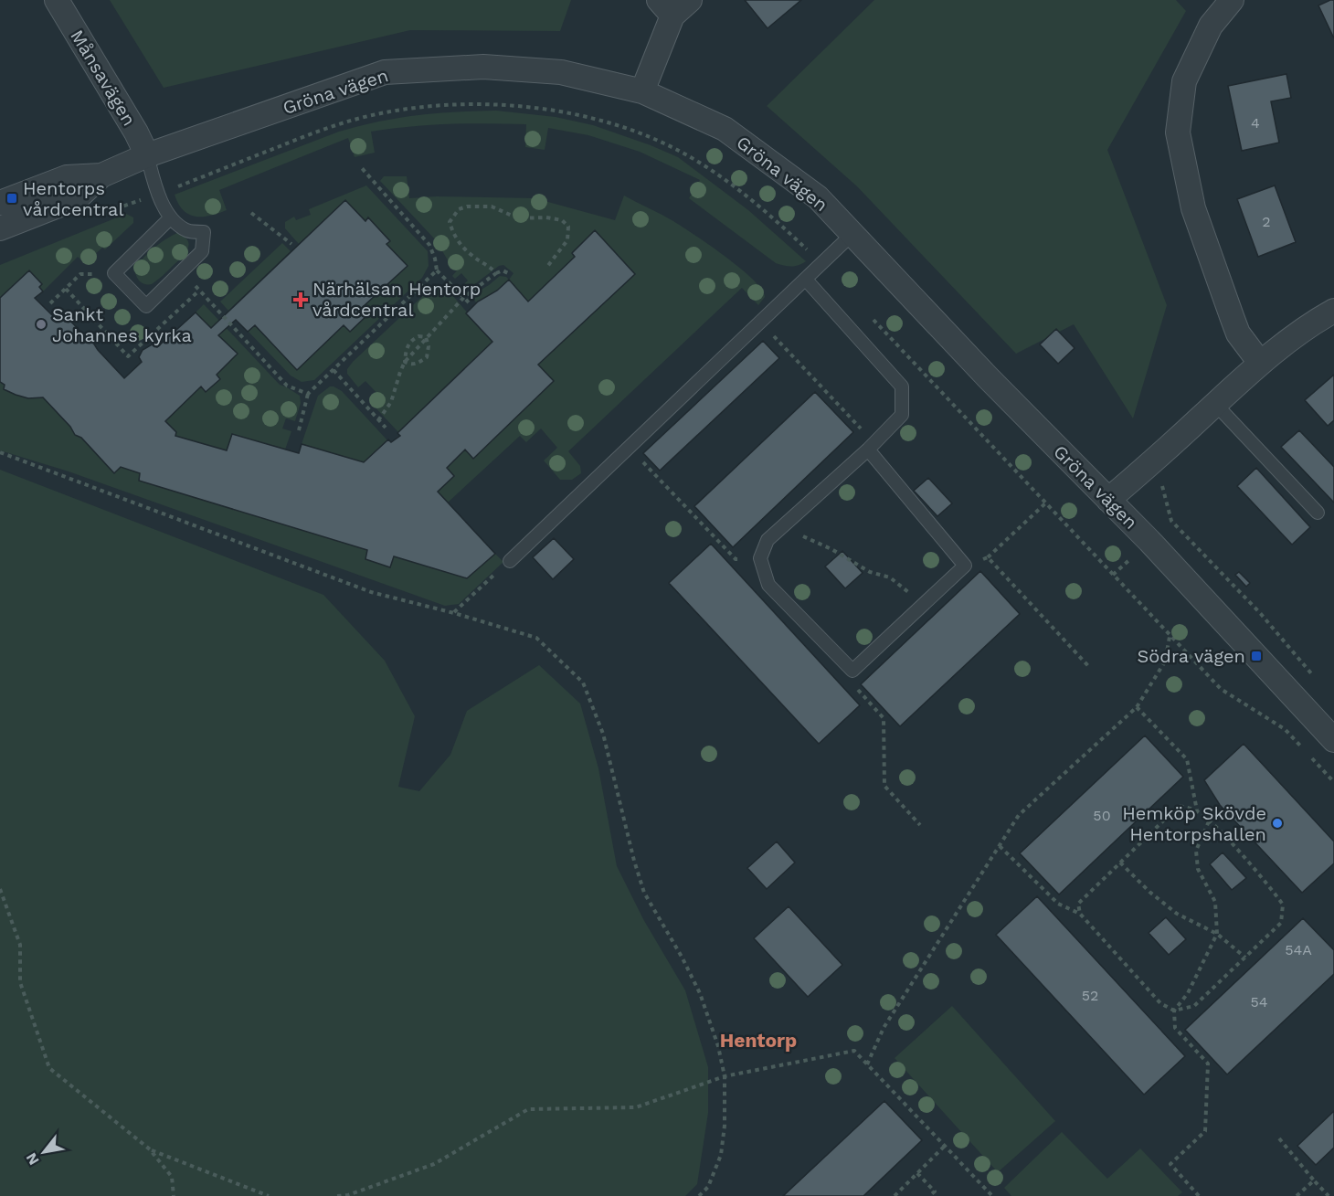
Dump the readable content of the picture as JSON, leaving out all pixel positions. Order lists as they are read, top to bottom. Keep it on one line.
{"streets":{"street":["Månsavägen","Gröna vägen"]},"crossings":[["Månsavägen","Gröna vägen"]],"districts":["Hentorp"],"places":{"transit":["Hentorps vårdcentral","Södra vägen"],"health":["Närhälsan Hentorp vårdcentral"],"other":["Sankt Johannes kyrka","Hemköp Skövde Hentorpshallen"]},"house_numbers":["4","2","50","54A","52","54"],"north":"bottom left"}
